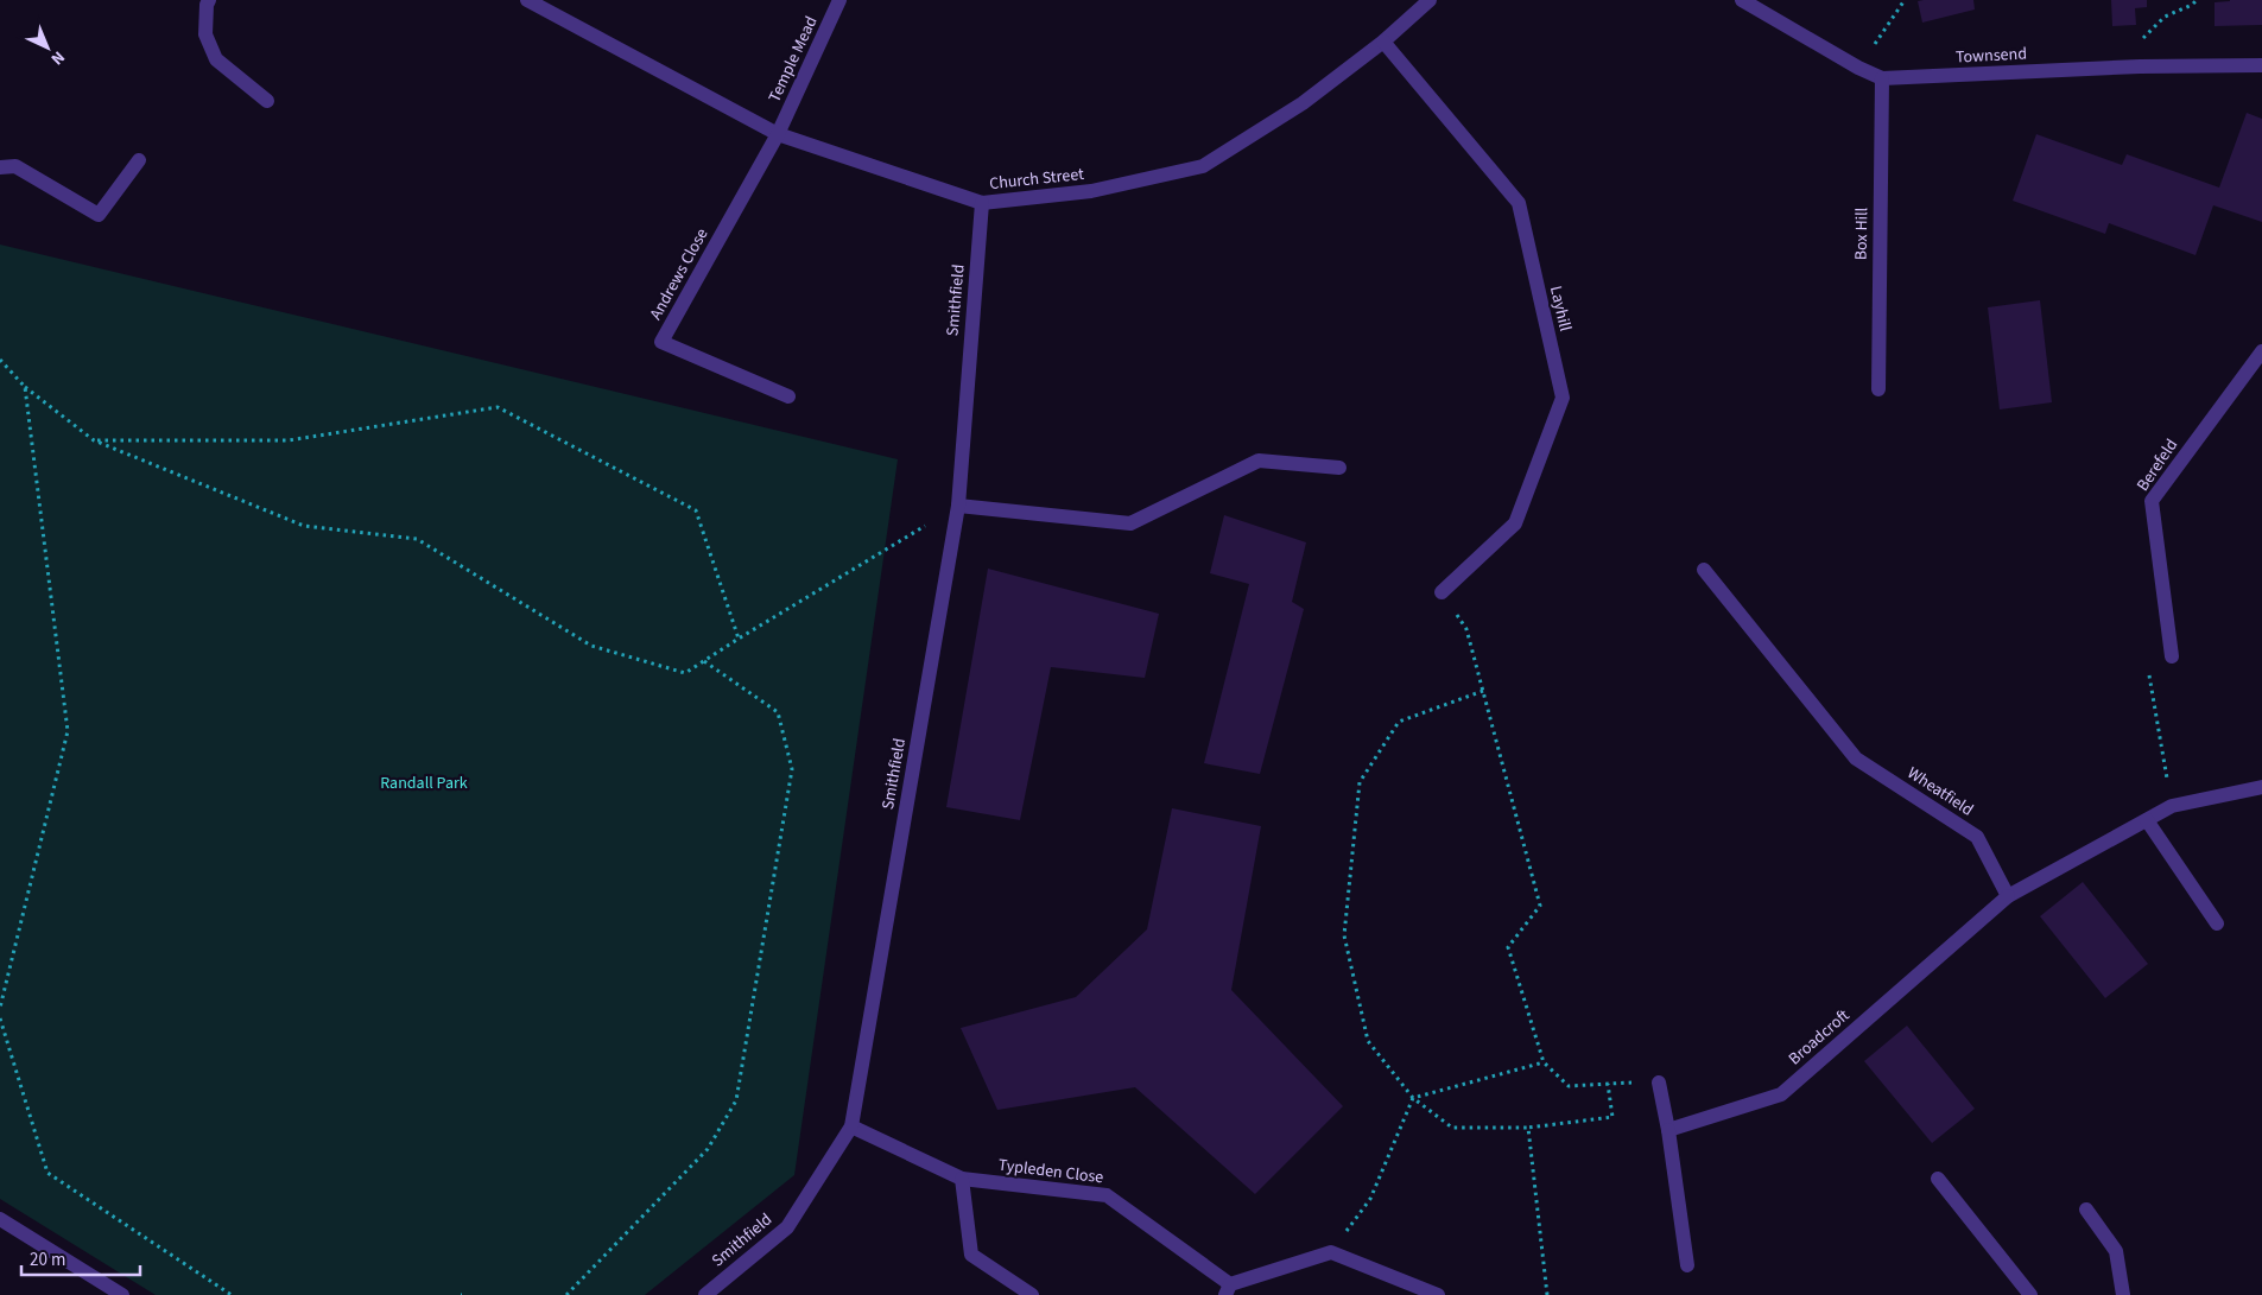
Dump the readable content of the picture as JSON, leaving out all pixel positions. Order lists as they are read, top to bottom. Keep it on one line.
{"streets":{"street":["Townsend","Temple Mead","Church Street","Box Hill","Andrews Close","Smithfield","Layhill","Berefeld","Wheatfield","Broadcroft","Typleden Close"]},"crossings":[["Townsend","Box Hill"],["Temple Mead","Church Street"],["Temple Mead","Andrews Close"],["Church Street","Andrews Close"],["Church Street","Smithfield"],["Church Street","Layhill"],["Smithfield","Typleden Close"],["Wheatfield","Broadcroft"]],"parks":["Randall Park"],"scale_bar":"20 m","north":"bottom right"}
